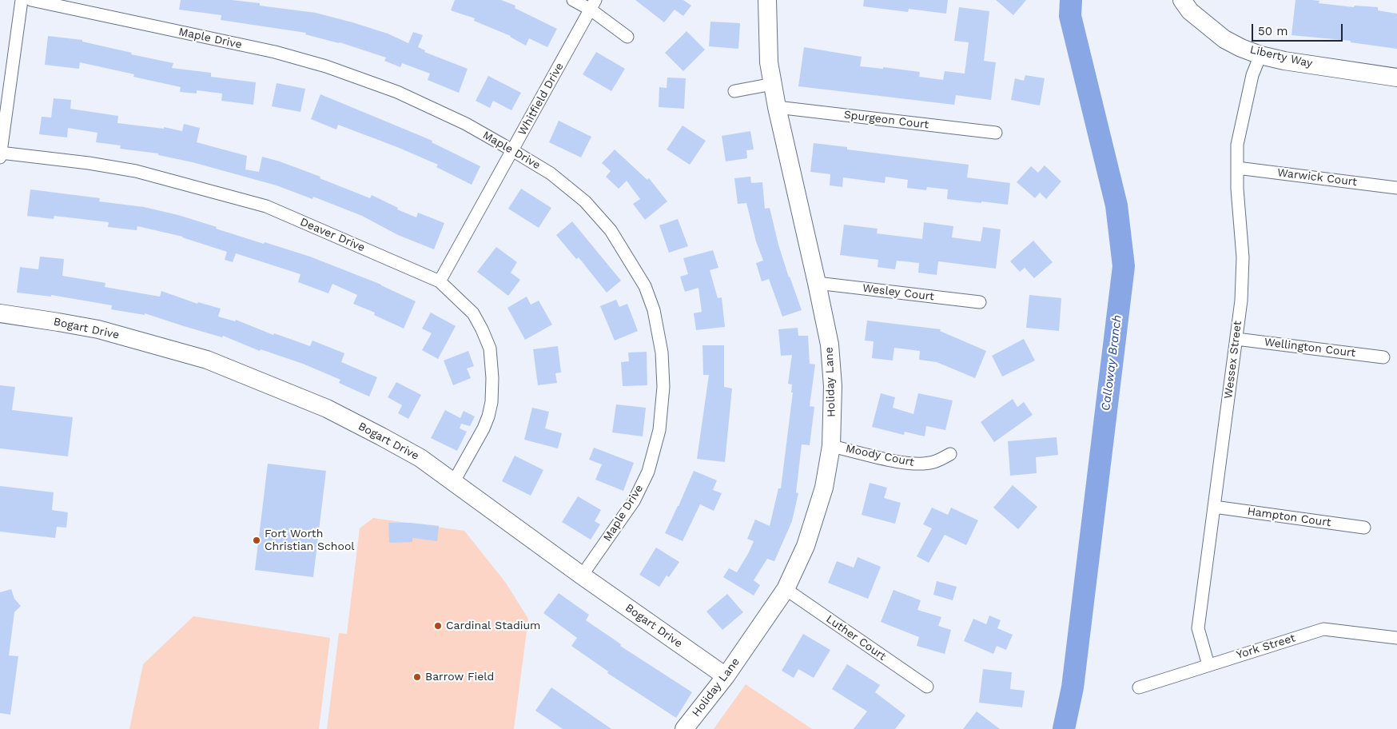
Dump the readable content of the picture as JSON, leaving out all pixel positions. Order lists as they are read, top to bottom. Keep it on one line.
{"streets":{"street":["Maple Drive","Liberty Way","Whitfield Drive","Spurgeon Court","Warwick Court","Deaver Drive","Wesley Court","Bogart Drive","Wellington Court","Wessex Street","Holiday Lane","Moody Court","Hampton Court","Luther Court","York Street"]},"crossings":[["Maple Drive","Whitfield Drive"],["Maple Drive","Bogart Drive"],["Liberty Way","Wessex Street"],["Whitfield Drive","Deaver Drive"],["Spurgeon Court","Holiday Lane"],["Warwick Court","Wessex Street"],["Deaver Drive","Bogart Drive"],["Wesley Court","Holiday Lane"],["Bogart Drive","Holiday Lane"],["Wellington Court","Wessex Street"],["Wessex Street","Hampton Court"],["Wessex Street","York Street"],["Holiday Lane","Moody Court"],["Holiday Lane","Luther Court"]],"water":["Calloway Branch"],"places":["Fort Worth Christian School","Cardinal Stadium","Barrow Field"],"scale_bar":"50 m"}
